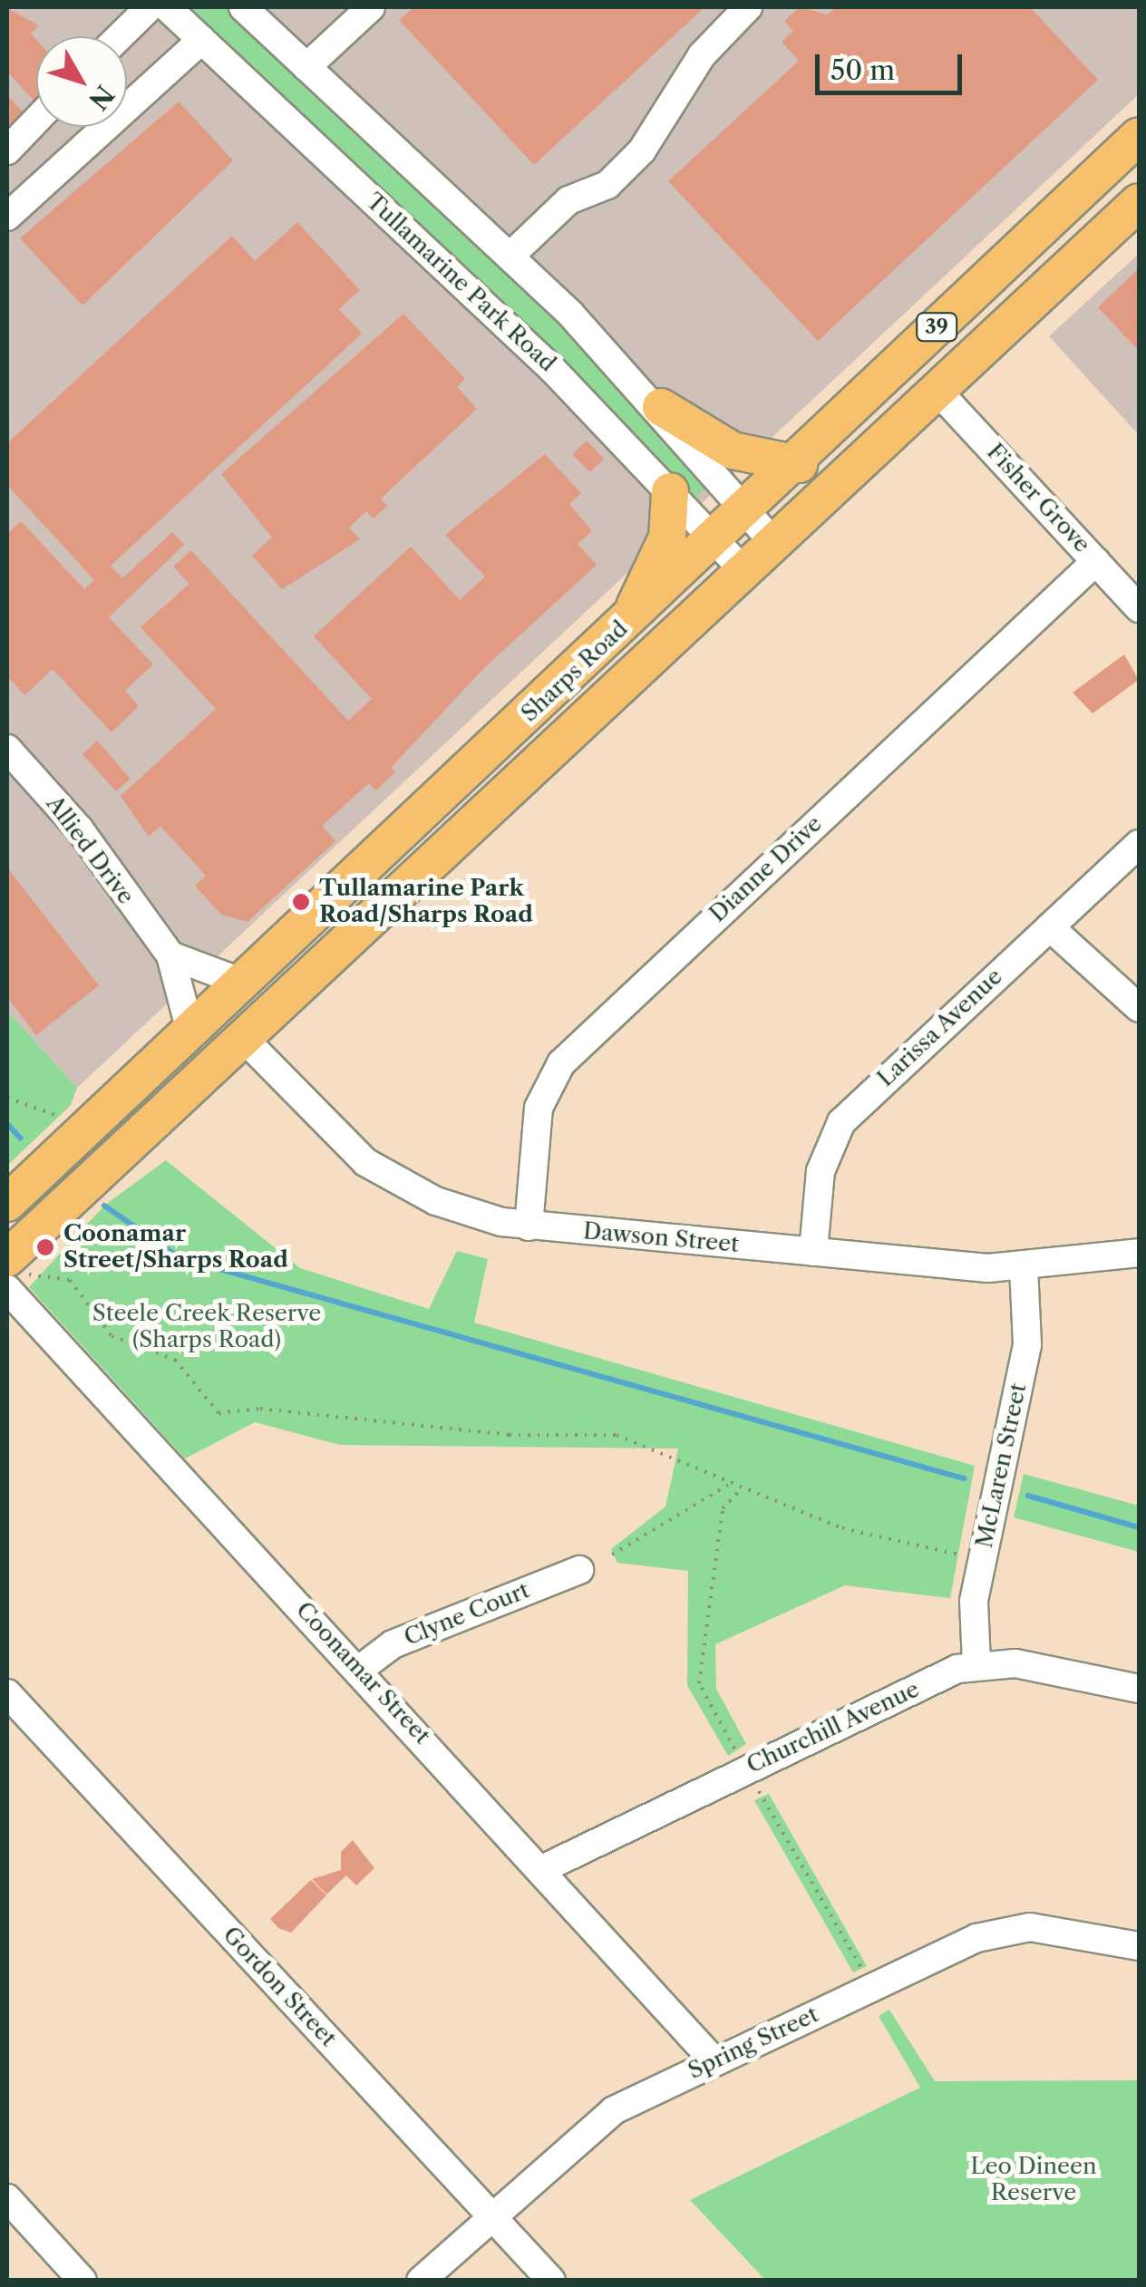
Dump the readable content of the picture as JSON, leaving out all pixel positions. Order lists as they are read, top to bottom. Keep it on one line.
{"streets":{"main road":["39","Sharps Road"],"street":["Tullamarine Park Road","Fisher Grove","Allied Drive","Dianne Drive","Larissa Avenue","Dawson Street","McLaren Street","Clyne Court","Coonamar Street","Churchill Avenue","Gordon Street","Spring Street"]},"crossings":[["Tullamarine Park Road","Sharps Road"],["Fisher Grove","Sharps Road"],["Fisher Grove","Dianne Drive"],["Sharps Road","Allied Drive"],["Sharps Road","Dawson Street"],["Dianne Drive","Dawson Street"],["Larissa Avenue","Dawson Street"],["Dawson Street","McLaren Street"],["McLaren Street","Churchill Avenue"],["Clyne Court","Coonamar Street"],["Coonamar Street","Churchill Avenue"],["Coonamar Street","Spring Street"],["Gordon Street","Spring Street"]],"parks":["Steele Creek Reserve (Sharps Road)","Leo Dineen Reserve"],"places":["Tullamarine Park Road/Sharps Road","Coonamar Street/Sharps Road"],"scale_bar":"50 m","north":"bottom right"}
